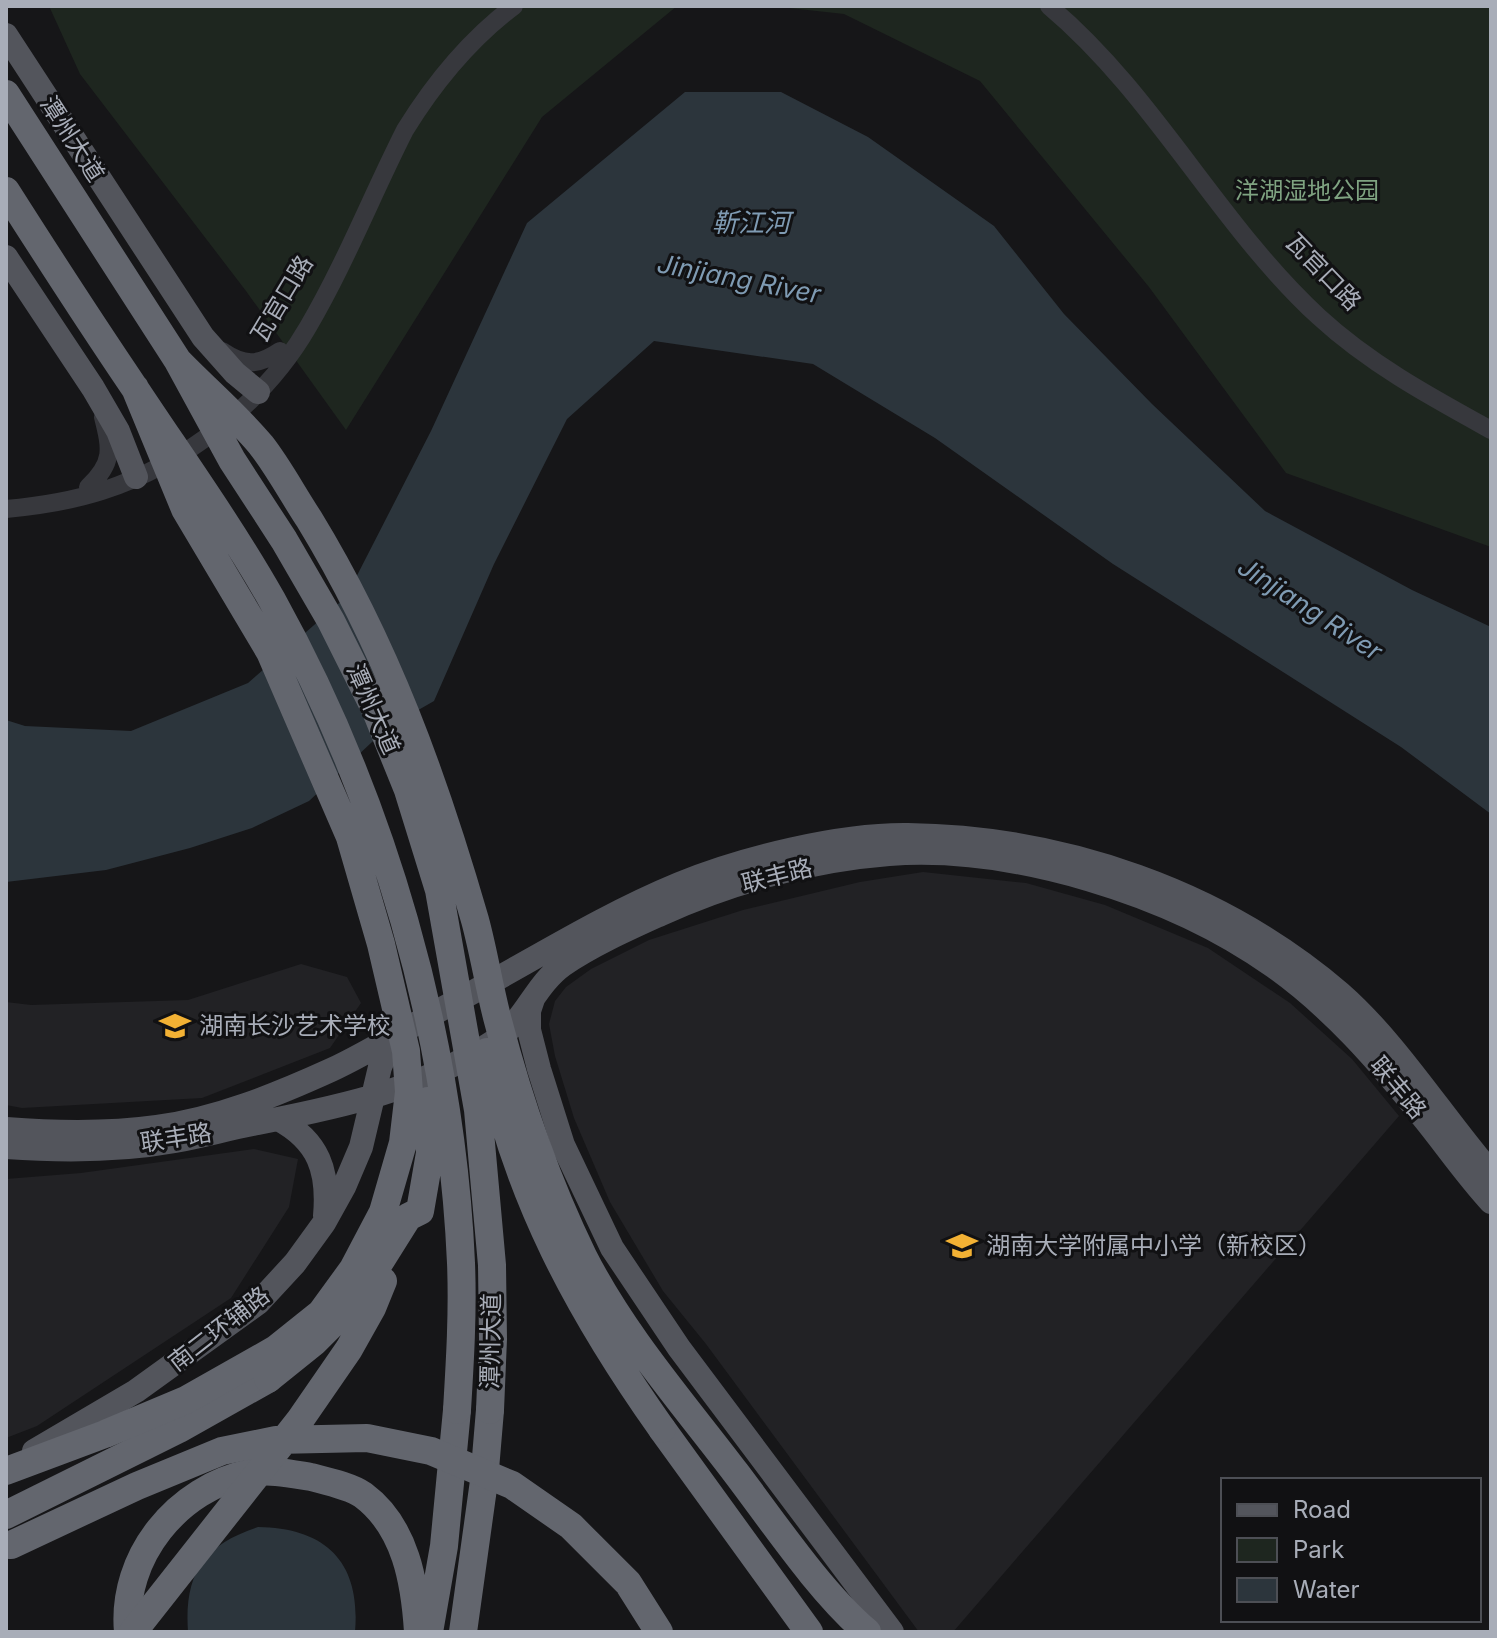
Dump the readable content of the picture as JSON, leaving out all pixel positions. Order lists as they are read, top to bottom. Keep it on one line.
{"streets":{"highway":["潭州大道"],"main road":["联丰路","南二环辅路"],"street":["瓦官口路"]},"crossings":[["潭州大道","瓦官口路"],["联丰路","南二环辅路"]],"water":["靳江河","Jinjiang River"],"parks":["洋湖湿地公园"],"places":{"school or university":["湖南长沙艺术学校","湖南大学附属中小学（新校区）"]},"legend":["Road","Park","Water"]}
